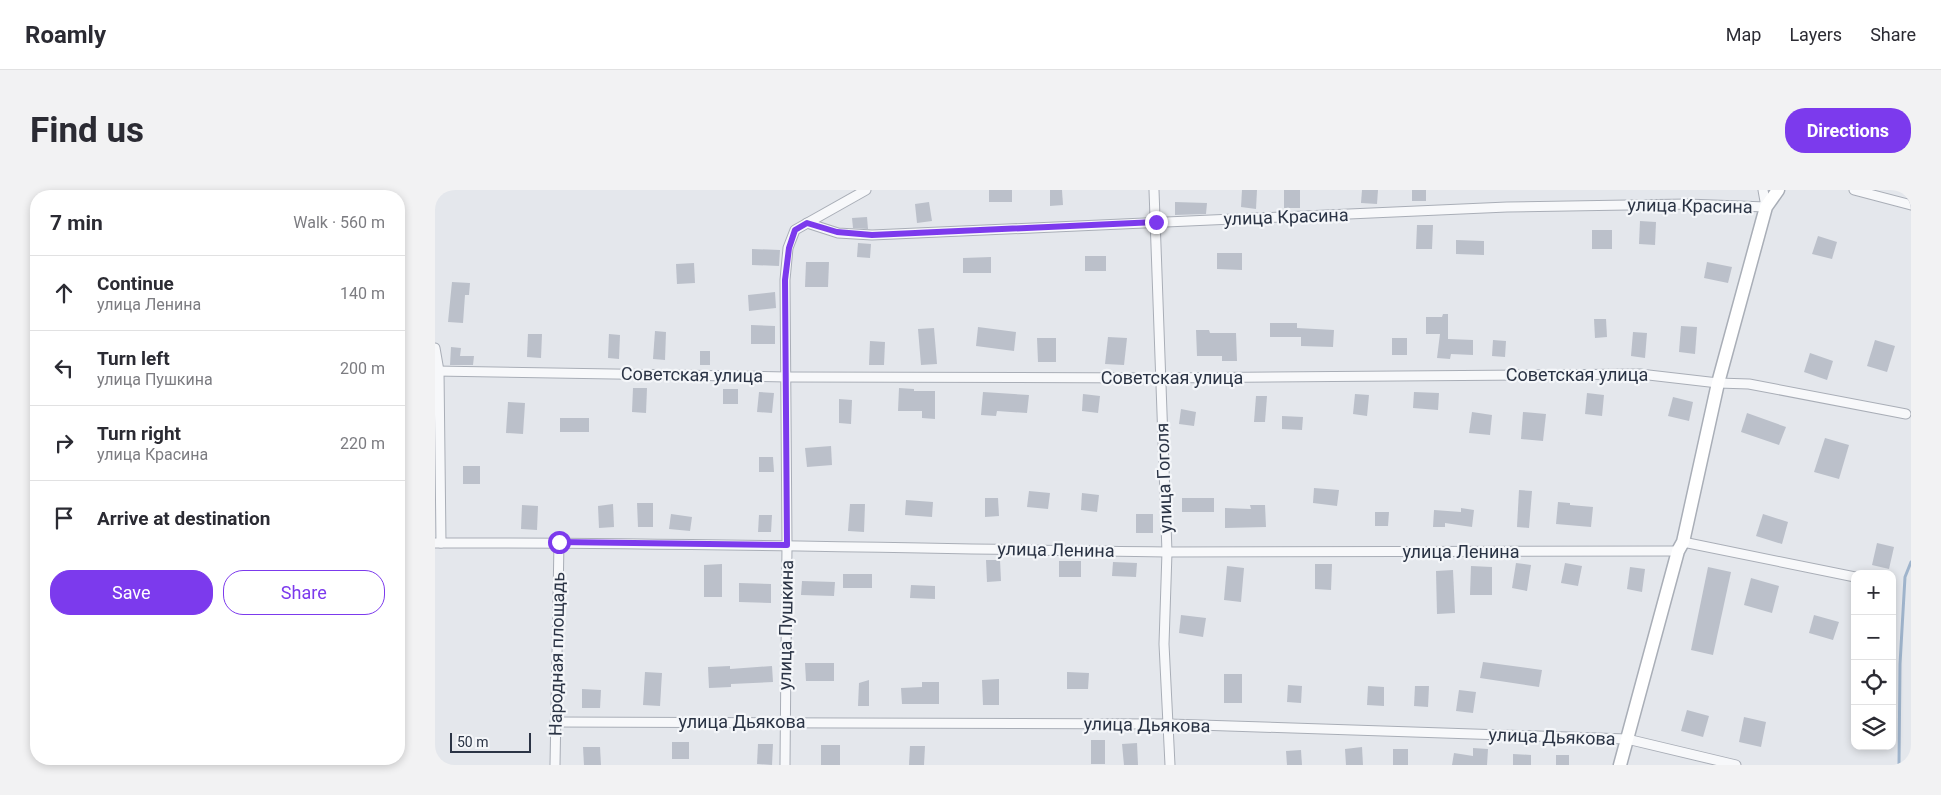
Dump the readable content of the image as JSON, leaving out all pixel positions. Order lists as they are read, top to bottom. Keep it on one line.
{"streets":{"street":["улица Красина","Советская улица","улица Гоголя","улица Ленина","улица Пушкина","Народная площадь","улица Дьякова"]},"crossings":[["улица Красина","улица Гоголя"],["улица Красина","улица Пушкина"],["Советская улица","улица Гоголя"],["Советская улица","улица Пушкина"],["улица Гоголя","улица Ленина"],["улица Гоголя","улица Дьякова"],["улица Ленина","улица Пушкина"],["улица Ленина","Народная площадь"],["улица Пушкина","улица Дьякова"],["Народная площадь","улица Дьякова"]],"scale_bar":"50 m","page":{"header":"Roamly","nav":["Map","Layers","Share"],"buttons":["Directions",["Save","Share"]],"title":"Find us","heading":["7 min","Walk · 560 m"],"list":[["Continue","улица Ленина","140 m"],["Turn left","улица Пушкина","200 m"],["Turn right","улица Красина","220 m"],"Arrive at destination"],"map_buttons":["+","−"],"scale":"50 m"}}
